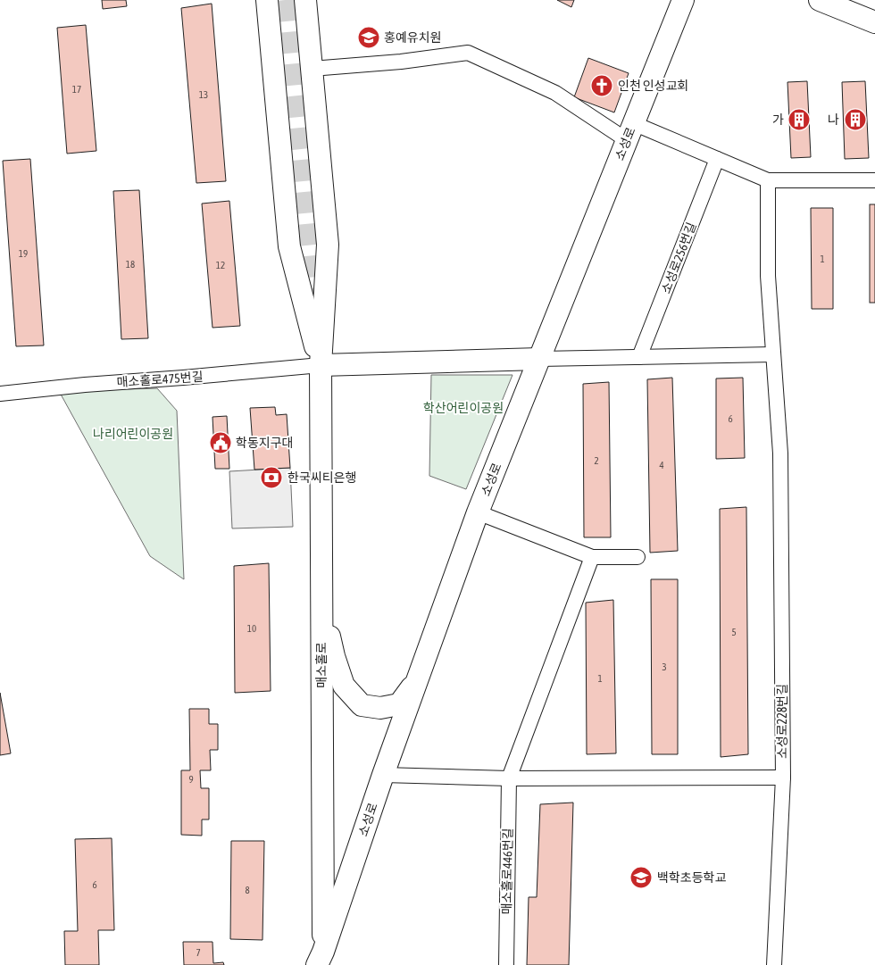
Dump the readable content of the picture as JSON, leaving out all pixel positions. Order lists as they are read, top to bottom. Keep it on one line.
{"streets":{"street":["소성로","소성로256번길","매소홀로475번길","매소홀로","소성로228번길","매소홀로446번길"]},"crossings":[["소성로","매소홀로"],["매소홀로475번길","매소홀로"]],"parks":["학산어린이공원","나리어린이공원"],"places":{"school or university":["홍예유치원","백학초등학교"],"church":["인천 인성교회"],"building":["가","나"],"public building":["학동지구대"],"bank":["한국씨티은행"]},"house_numbers":["17","13","19","1","18","12","6","2","4","10","5","3","1","9","6","8","7"]}
